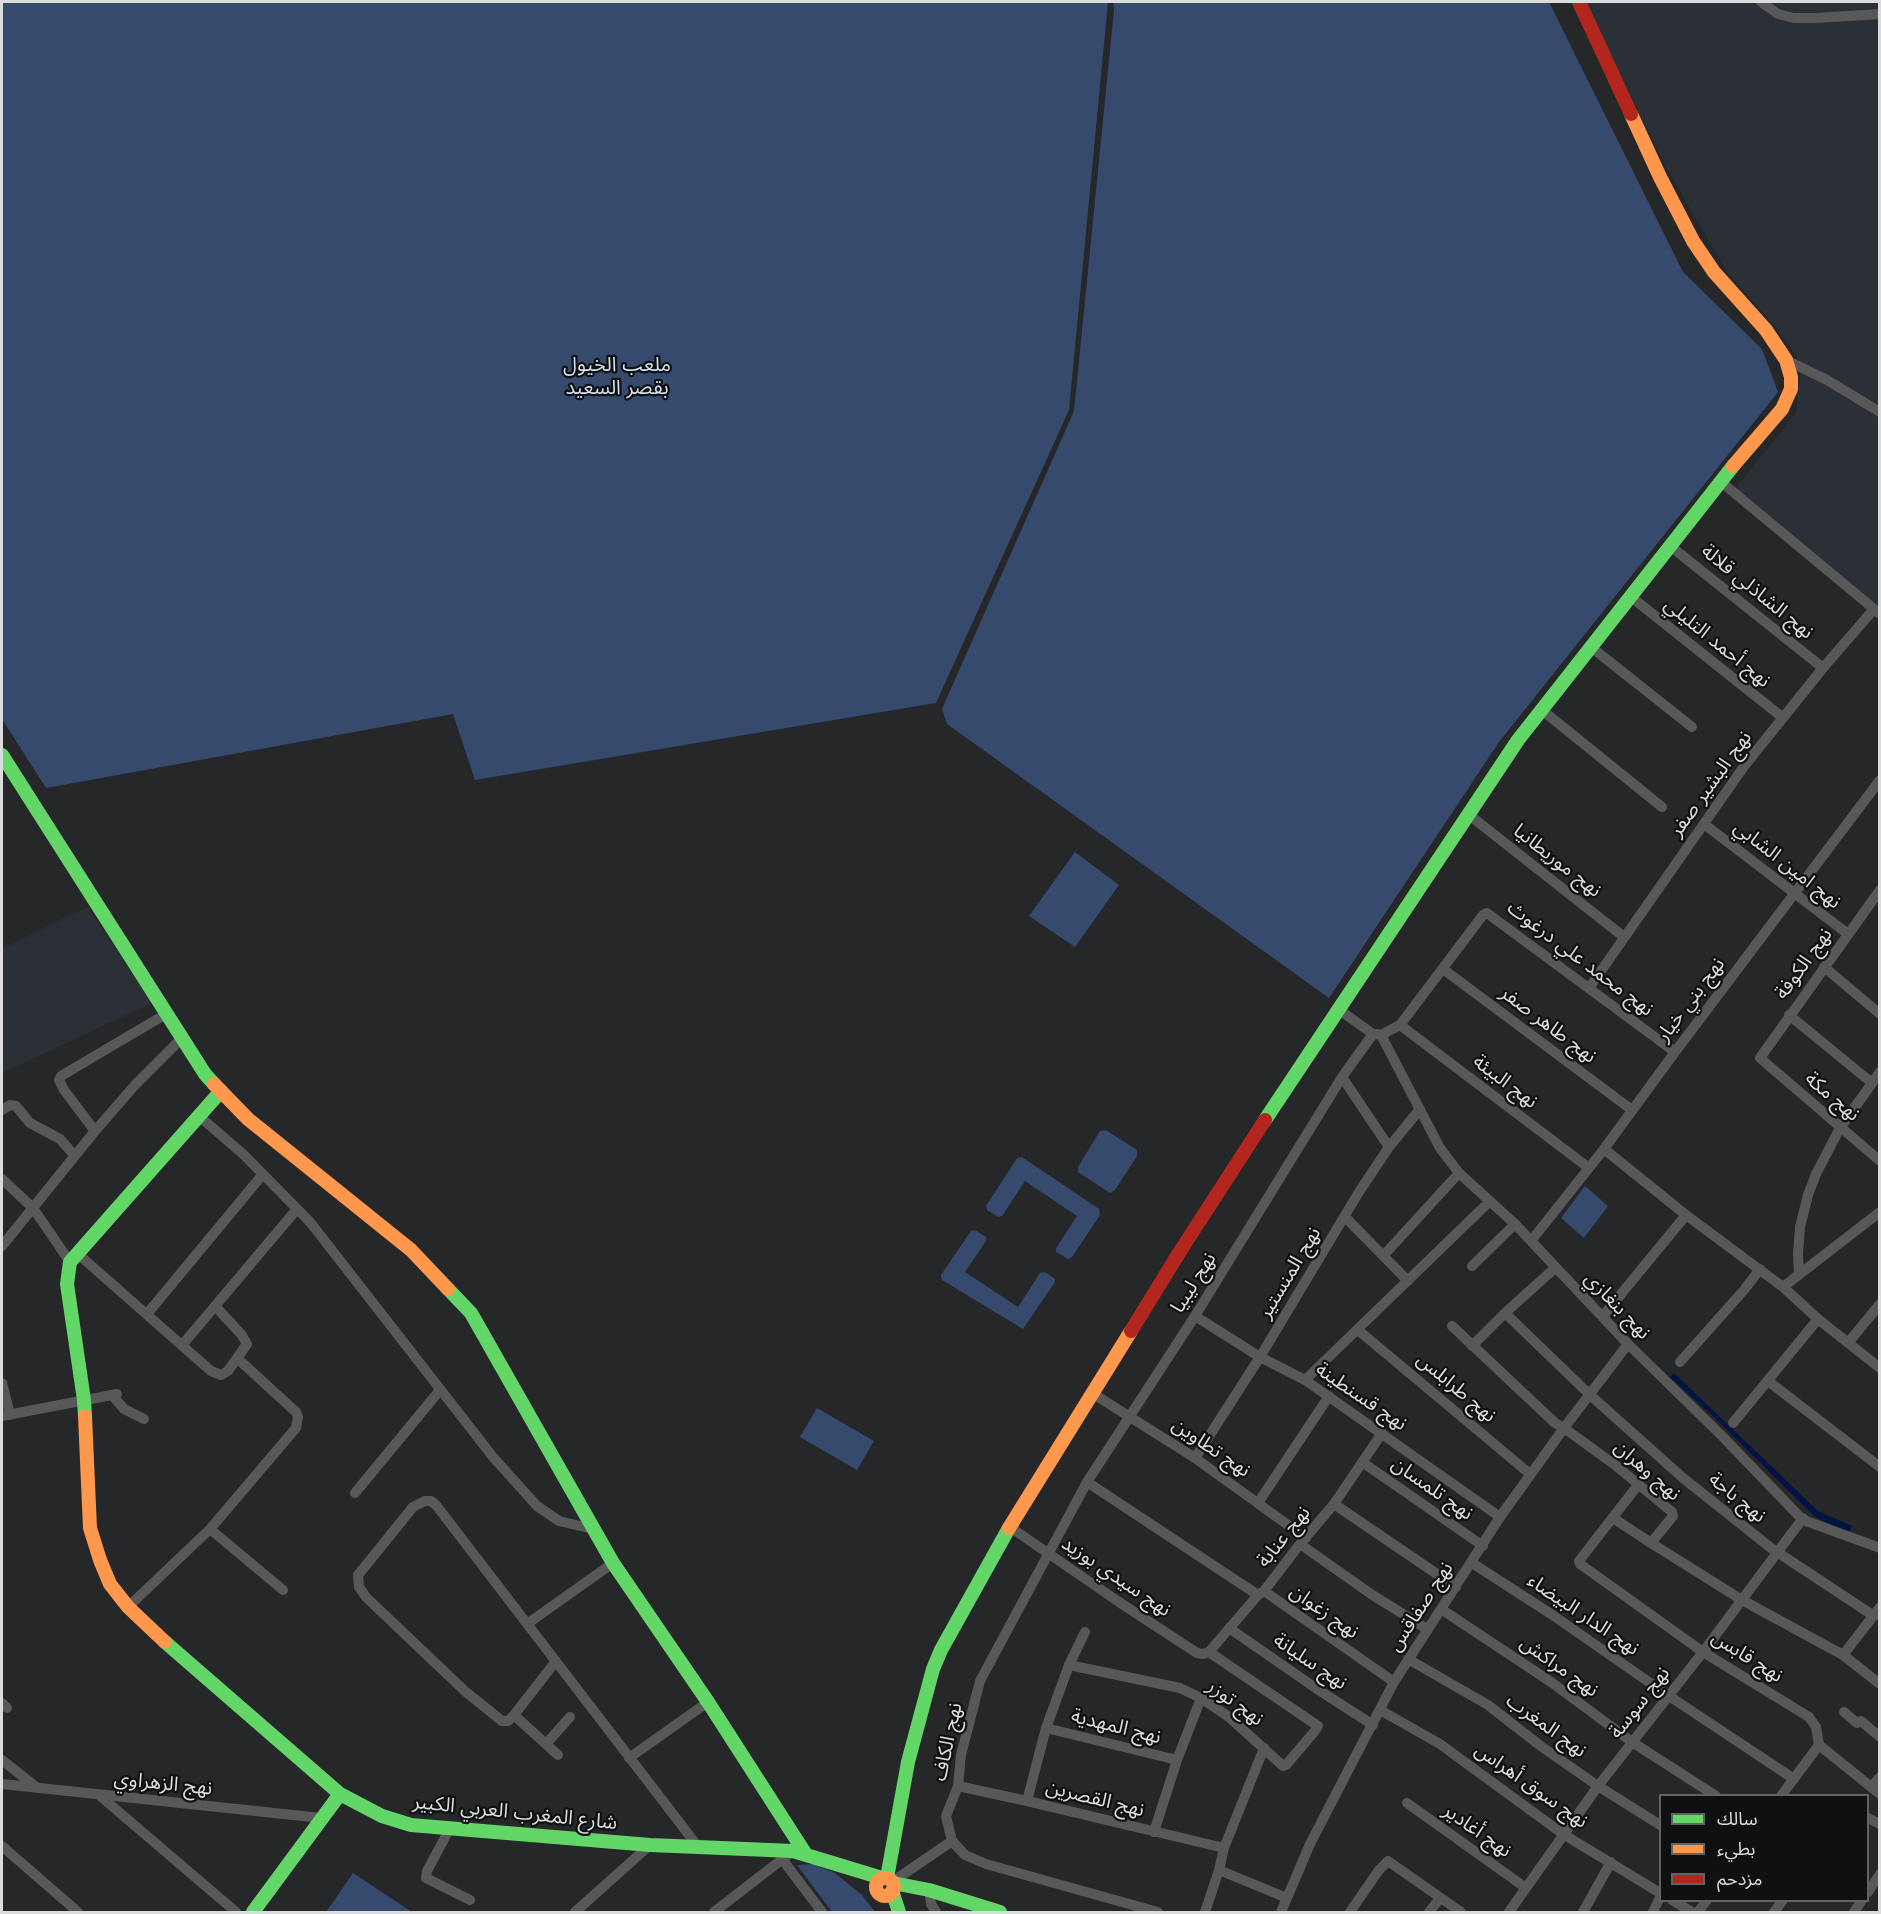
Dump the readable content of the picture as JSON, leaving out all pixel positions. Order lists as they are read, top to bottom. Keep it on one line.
{"streets":{"street":["نهج الشاذلي قلالة","نهج أحمد التليلي","نهج البشير صفر","نهج موريطانيا","نهج امين الشابي","نهج محمد علي درغوث","نهج الكوفة","نهج بني خيار","نهج طاهر صفر","نهج البيئة","نهج مكة","نهج المنستير","نهج ليبيا","نهج بنغازي","نهج طرابلس","نهج قسنطينة","نهج تطاوين","نهج وهران","نهج تلمسان","نهج باجة","نهج عنابة","نهج سيدي بوزيد","نهج صفاقس","نهج زغوان","نهج الدار البيضاء","نهج قابس","نهج سليانة","نهج مراكش","نهج توزر","نهج سوسة","نهج المغرب","نهج المهدية","نهج الكاف","نهج الزهراوي","نهج سوق أهراس","نهج القصرين","شارع المغرب العربي الكبير","نهج أغادير"]},"crossings":[["نهج الشاذلي قلالة","نهج البشير صفر"],["نهج أحمد التليلي","نهج البشير صفر"],["نهج البشير صفر","نهج موريطانيا"],["نهج البشير صفر","نهج امين الشابي"],["نهج البشير صفر","نهج محمد علي درغوث"],["نهج امين الشابي","نهج الكوفة"],["نهج امين الشابي","نهج بني خيار"],["نهج محمد علي درغوث","نهج بني خيار"],["نهج محمد علي درغوث","نهج طاهر صفر"],["نهج محمد علي درغوث","نهج البيئة"],["نهج محمد علي درغوث","نهج ليبيا"],["نهج محمد علي درغوث","نهج بنغازي"],["نهج الكوفة","نهج مكة"],["نهج بني خيار","نهج طاهر صفر"],["نهج بني خيار","نهج البيئة"],["نهج بني خيار","نهج بنغازي"],["نهج المنستير","نهج بنغازي"],["نهج المنستير","نهج قسنطينة"],["نهج المنستير","نهج تطاوين"],["نهج ليبيا","نهج بنغازي"],["نهج ليبيا","نهج قسنطينة"],["نهج ليبيا","نهج تطاوين"],["نهج ليبيا","نهج سيدي بوزيد"],["نهج ليبيا","نهج زغوان"],["نهج ليبيا","نهج الكاف"],["نهج بنغازي","نهج صفاقس"],["نهج بنغازي","نهج سوسة"],["نهج طرابلس","نهج صفاقس"],["نهج قسنطينة","نهج عنابة"],["نهج قسنطينة","نهج صفاقس"],["نهج تطاوين","نهج عنابة"],["نهج تطاوين","نهج صفاقس"],["نهج وهران","نهج صفاقس"],["نهج تلمسان","نهج عنابة"],["نهج تلمسان","نهج صفاقس"],["نهج باجة","نهج صفاقس"],["نهج باجة","نهج سوسة"],["نهج عنابة","نهج سيدي بوزيد"],["نهج عنابة","نهج زغوان"],["نهج عنابة","نهج سليانة"],["نهج سيدي بوزيد","نهج توزر"],["نهج سيدي بوزيد","نهج الكاف"],["نهج صفاقس","نهج زغوان"],["نهج صفاقس","نهج الدار البيضاء"],["نهج صفاقس","نهج سليانة"],["نهج صفاقس","نهج مراكش"],["نهج صفاقس","نهج المغرب"],["نهج صفاقس","نهج سوق أهراس"],["نهج الدار البيضاء","نهج سوسة"],["نهج قابس","نهج سوسة"],["نهج مراكش","نهج سوسة"],["نهج سوسة","نهج المغرب"],["نهج سوسة","نهج سوق أهراس"],["نهج سوسة","نهج أغادير"],["نهج الكاف","نهج القصرين"]],"parks":["ملعب الخيول بقصر السعيد"],"legend":["سالك","بطيء","مزدحم"]}
